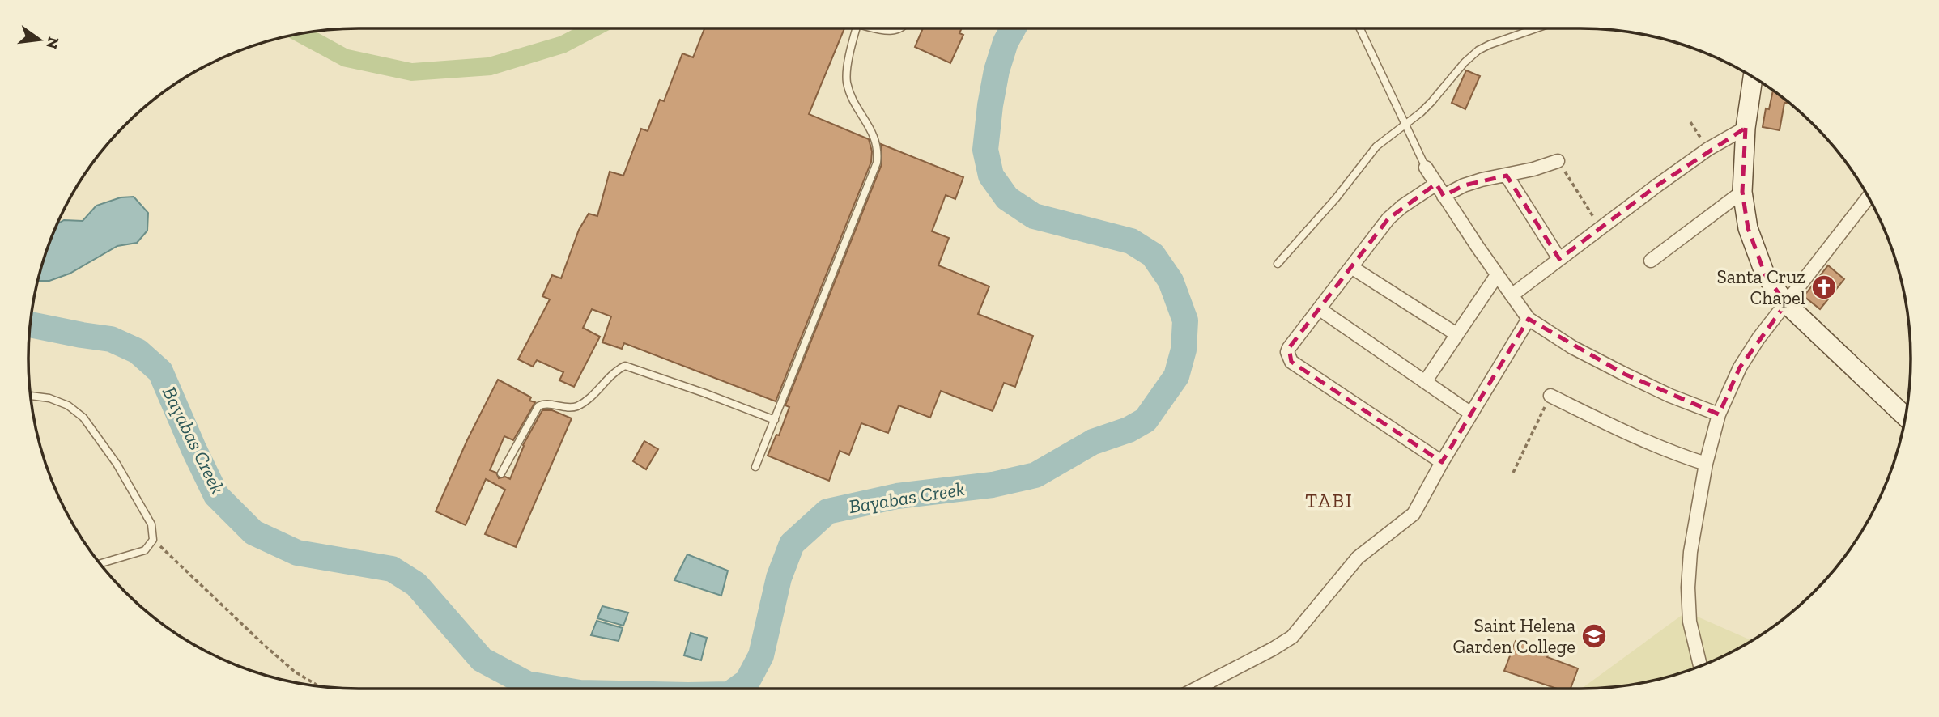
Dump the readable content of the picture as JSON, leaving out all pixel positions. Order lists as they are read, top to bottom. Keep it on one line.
{"districts":["TABI"],"water":["Bayabas Creek"],"places":{"church":["Santa Cruz Chapel"],"school or university":["Saint Helena Garden College"]},"north":"right"}
